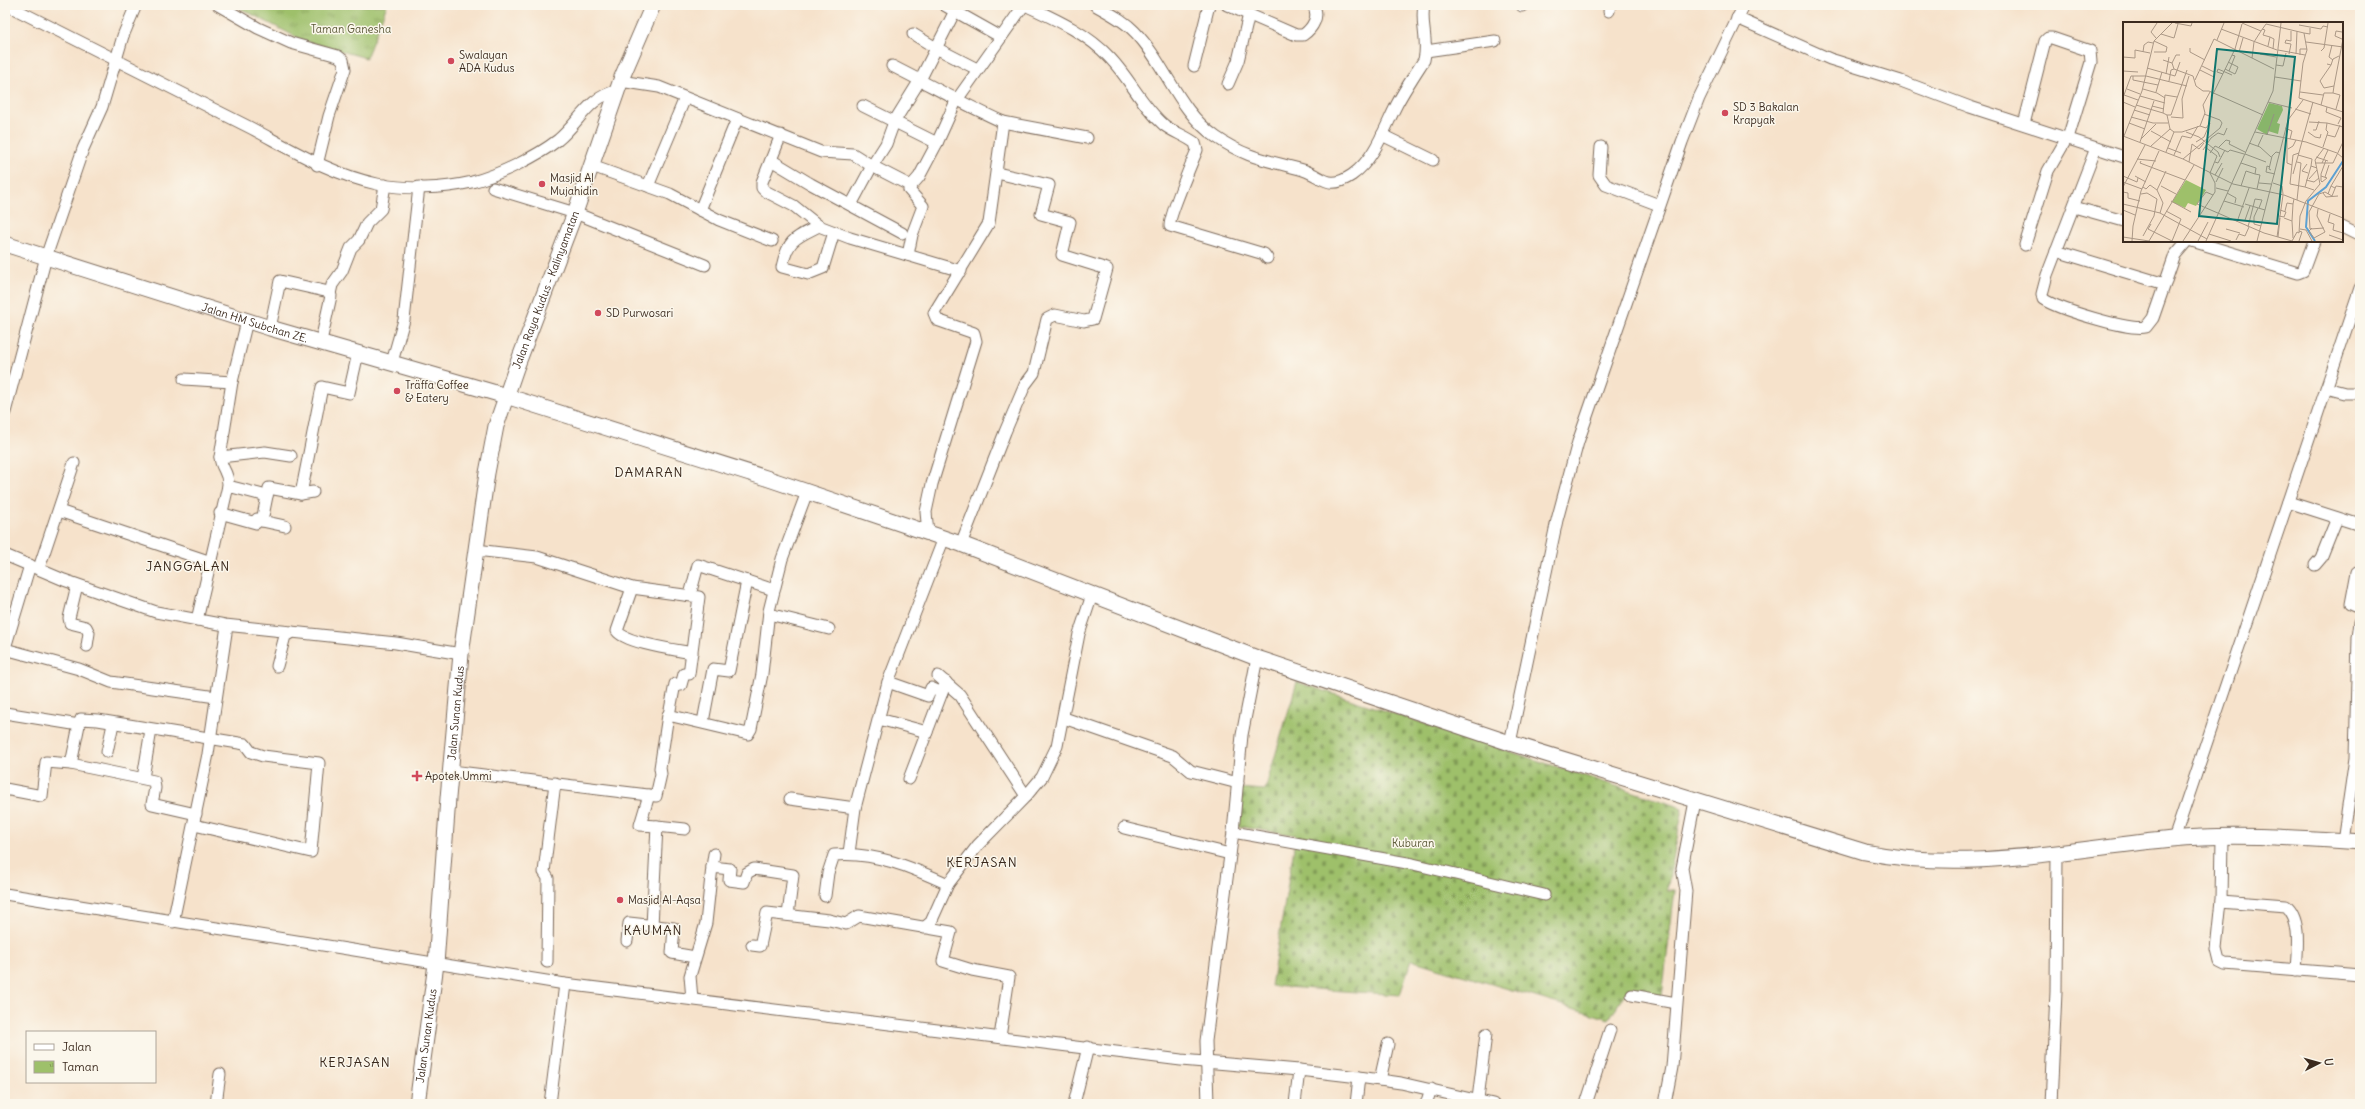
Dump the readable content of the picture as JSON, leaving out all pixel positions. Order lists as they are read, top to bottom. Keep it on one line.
{"streets":{"main road":["Jalan Raya Kudus - Kalinyamatan","Jalan HM Subchan ZE.","Jalan Sunan Kudus"]},"crossings":[["Jalan Raya Kudus - Kalinyamatan","Jalan HM Subchan ZE."],["Jalan Raya Kudus - Kalinyamatan","Jalan Sunan Kudus"],["Jalan HM Subchan ZE.","Jalan Sunan Kudus"]],"districts":["DAMARAN","JANGGALAN","KERJASAN","KAUMAN","KERJASAN"],"parks":["Taman Ganesha","Kuburan"],"places":{"other":["Swalayan ADA Kudus","SD 3 Bakalan Krapyak","Masjid Al Mujahidin","SD Purwosari","Träffa Coffee & Eatery","Masjid Al-Aqsa"],"health":["Apotek Ummi"]},"legend":["Jalan","Taman"],"north":"right"}
